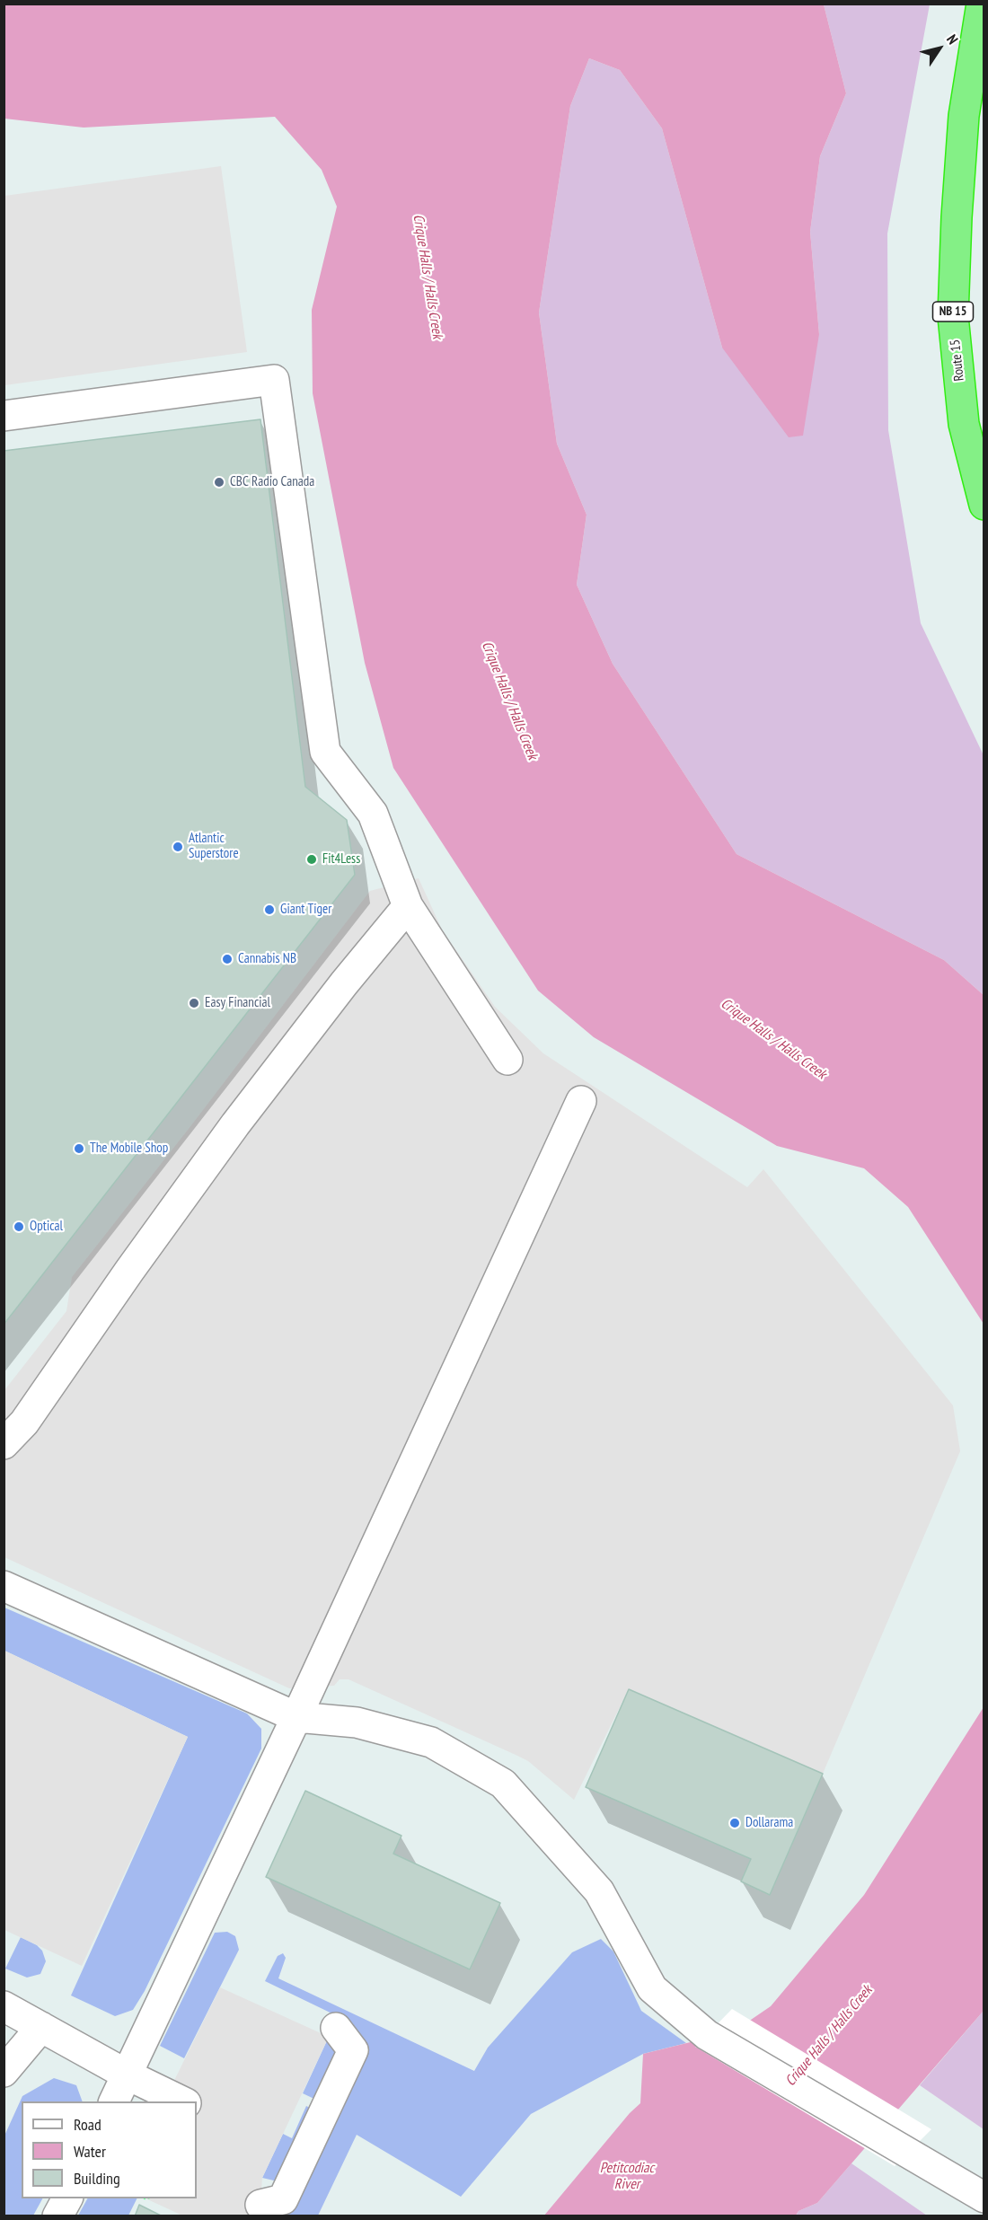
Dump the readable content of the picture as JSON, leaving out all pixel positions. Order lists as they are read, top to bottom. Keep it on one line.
{"streets":{"highway":["NB 15","Route 15"]},"crossings":[["NB 15","Route 15"]],"water":["Crique Halls / Halls Creek","Petitcodiac River"],"places":["CBC Radio Canada","Atlantic Superstore","Fit4Less","Giant Tiger","Cannabis NB","Easy Financial","The Mobile Shop","Optical","Dollarama"],"legend":["Road","Water","Building"],"north":"top right"}
